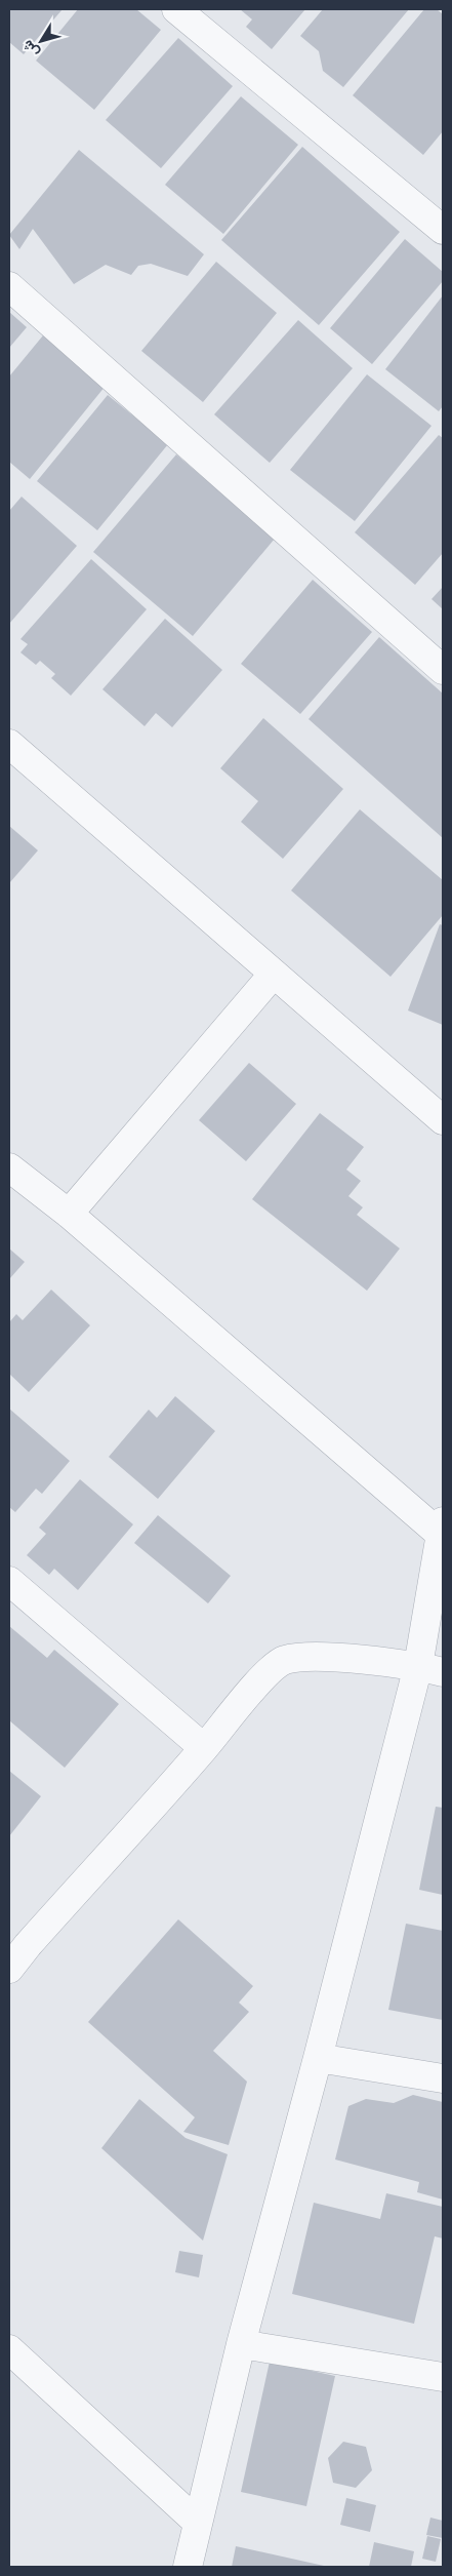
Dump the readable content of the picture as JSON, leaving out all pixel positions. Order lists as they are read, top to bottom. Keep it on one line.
{"north":"bottom left"}
